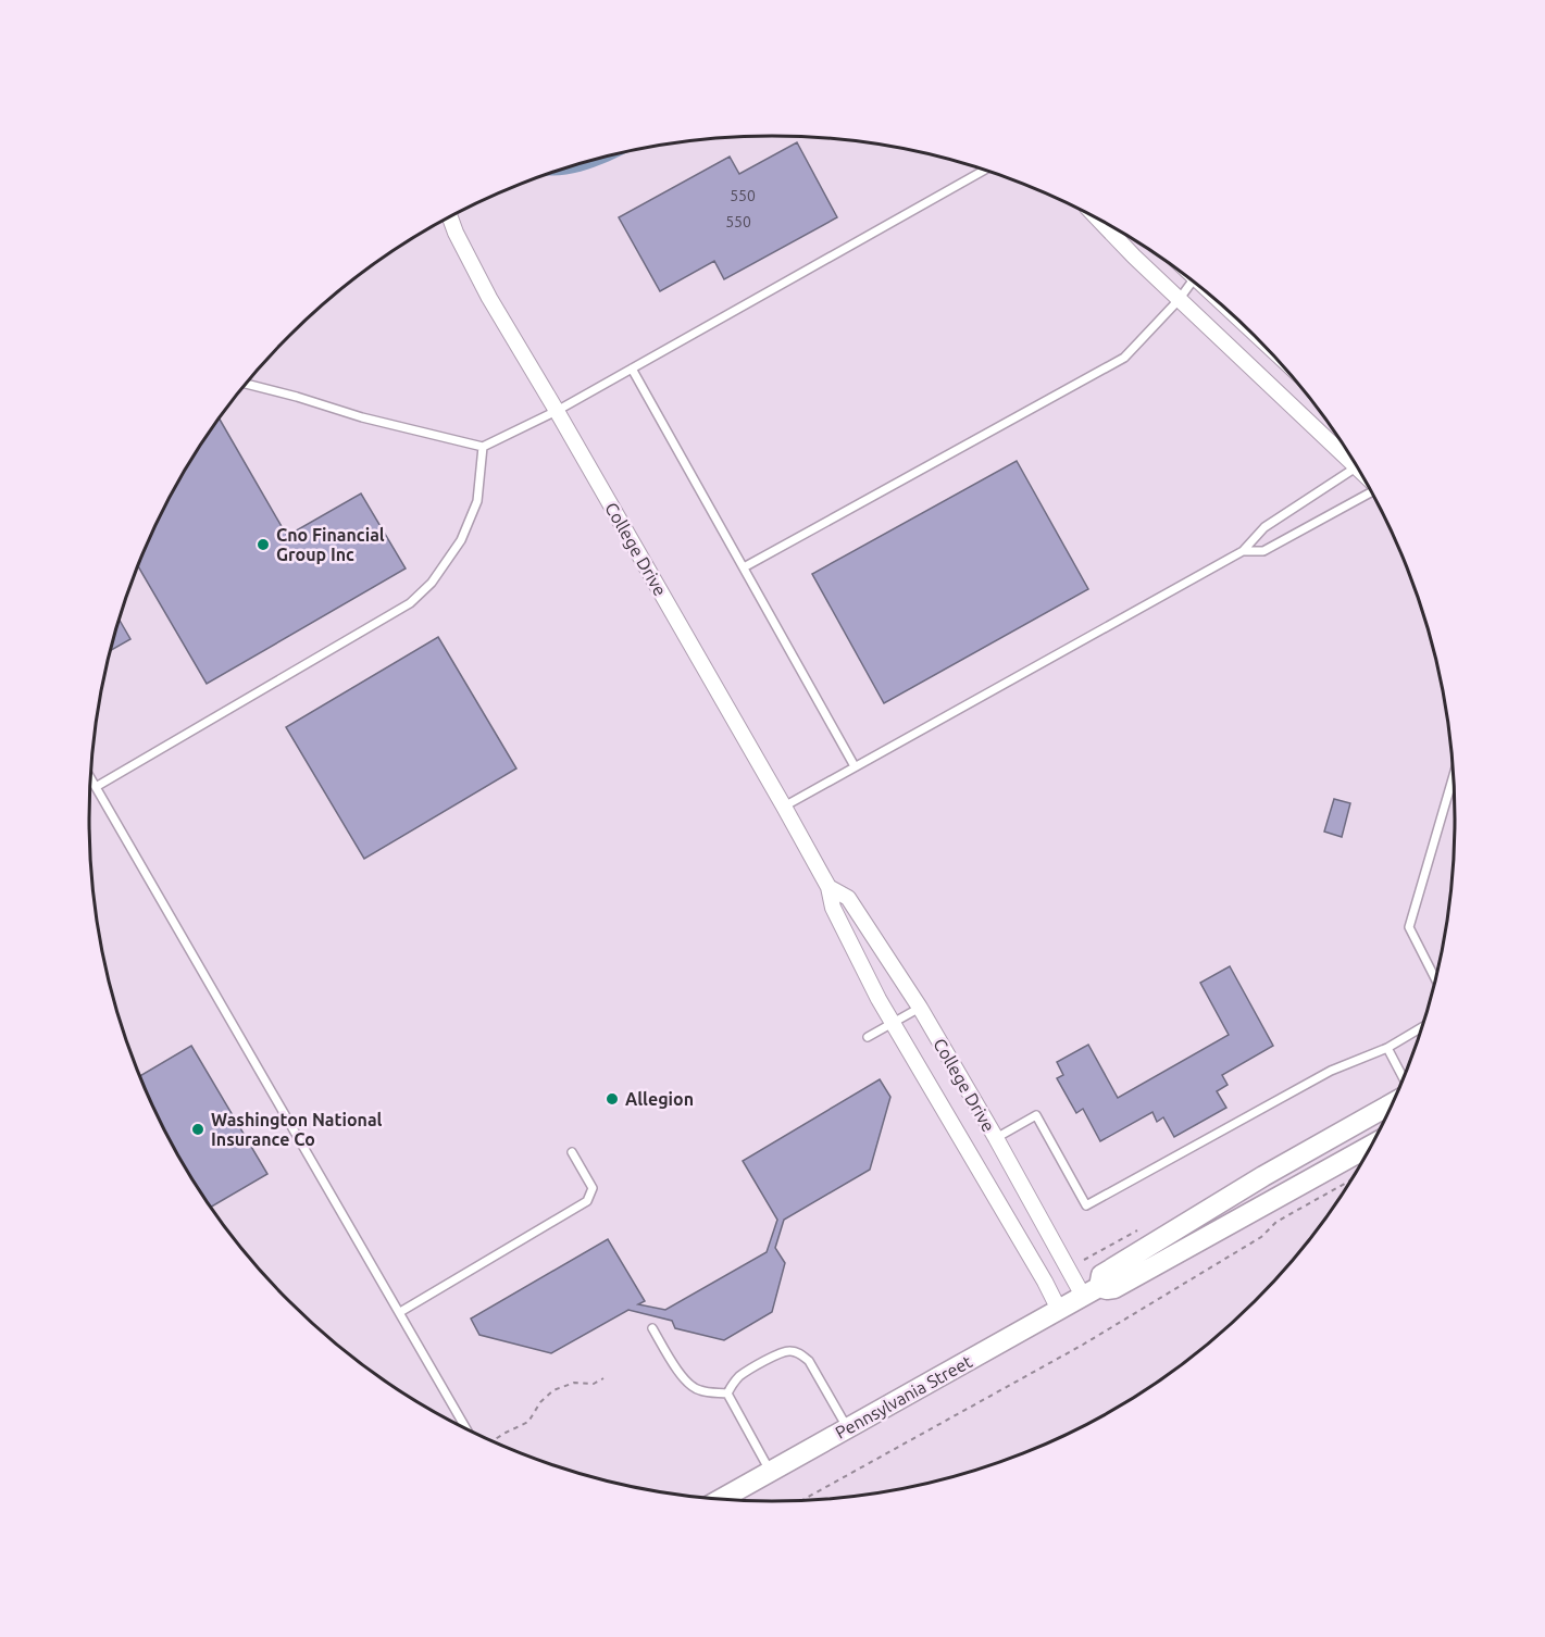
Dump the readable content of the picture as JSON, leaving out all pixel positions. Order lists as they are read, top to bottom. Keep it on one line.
{"streets":{"main road":["Pennsylvania Street"],"street":["College Drive"]},"crossings":[["College Drive","Pennsylvania Street"]],"places":["Cno Financial Group Inc","Allegion","Washington National Insurance Co"],"house_numbers":["550","550"]}
